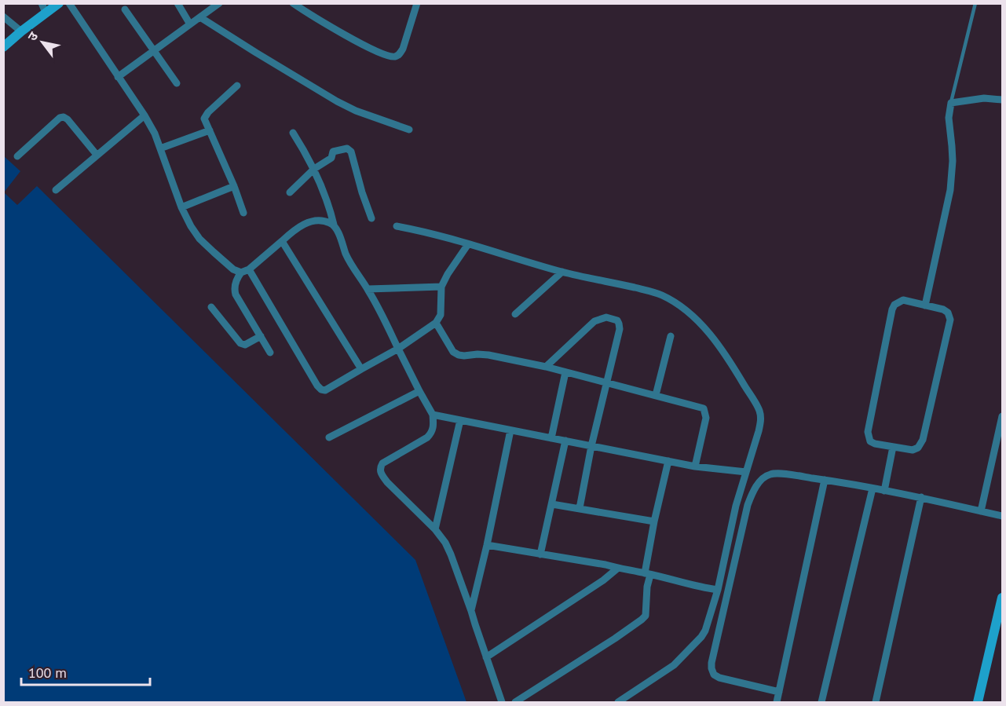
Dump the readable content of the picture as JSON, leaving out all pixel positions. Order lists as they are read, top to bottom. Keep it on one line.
{"scale_bar":"100 m","north":"top left"}
